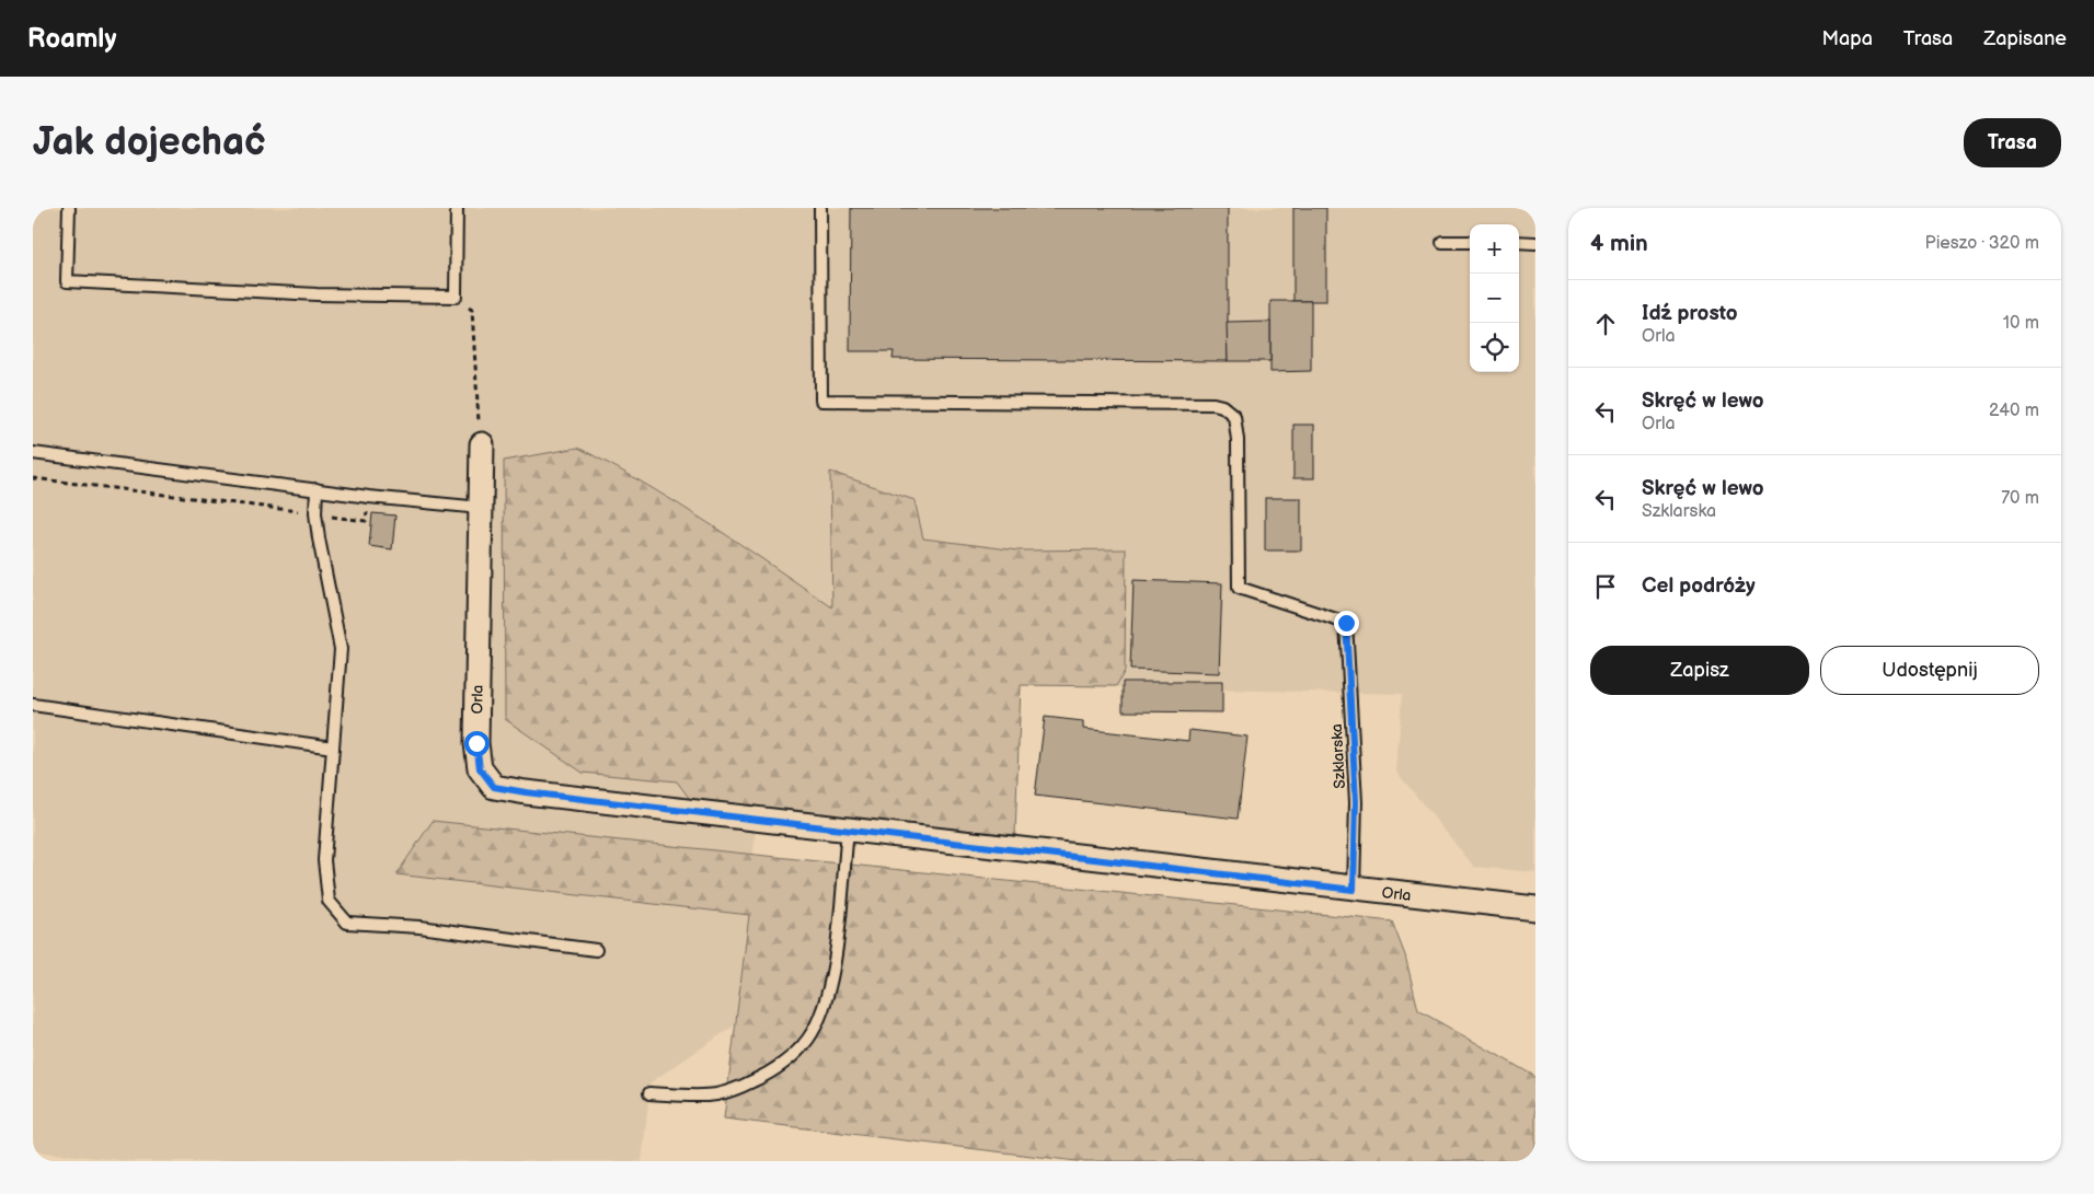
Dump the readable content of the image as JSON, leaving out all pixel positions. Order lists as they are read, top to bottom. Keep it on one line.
{"streets":{"street":["Orla"],"lane":["Szklarska"]},"crossings":[["Orla","Szklarska"]],"page":{"header":"Roamly","nav":["Mapa","Trasa","Zapisane"],"buttons":["Trasa",["Zapisz","Udostępnij"]],"title":"Jak dojechać","heading":["4 min","Pieszo · 320 m"],"map_buttons":["+","−"],"list":[["Idź prosto","Orla","10 m"],["Skręć w lewo","Orla","240 m"],["Skręć w lewo","Szklarska","70 m"],"Cel podróży"]}}
